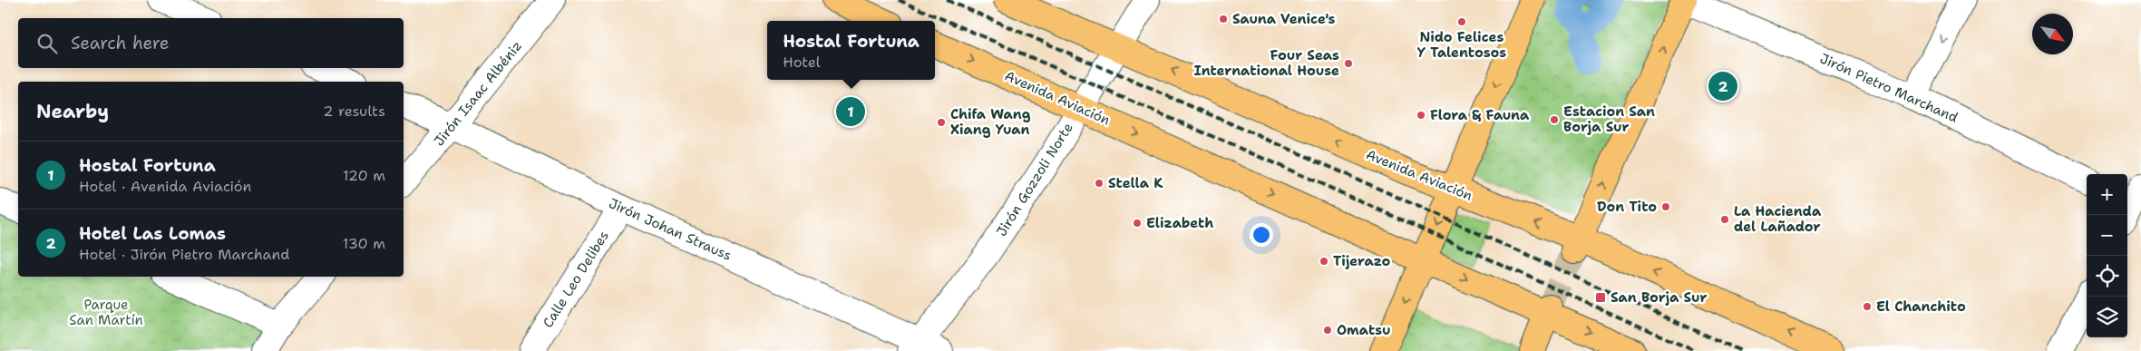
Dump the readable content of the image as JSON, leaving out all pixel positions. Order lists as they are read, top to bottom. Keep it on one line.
{"streets":{"main road":["Avenida Aviación"],"street":["Jirón Pietro Marchand","Jirón Isaac Albéniz","Jirón Gozzoli Norte","Jirón Johan Strauss","Calle Leo Delibes"]},"crossings":[["Jirón Isaac Albéniz","Jirón Johan Strauss"],["Avenida Aviación","Jirón Gozzoli Norte"],["Jirón Gozzoli Norte","Jirón Johan Strauss"],["Jirón Johan Strauss","Calle Leo Delibes"]],"parks":["Parque San Martín"],"places":{"other":["Sauna Venice's","Nido Felices Y Talentosos","Four Seas International House","Flora & Fauna","Estacion San Borja Sur","Chifa Wang Xiang Yuan","Stella K","Don Tito","La Hacienda del Lañador","Elizabeth","Tijerazo","El Chanchito","Omatsu"],"transit":["San Borja Sur"]},"north":"bottom right","page":{"search":"Search here","popup":["Hostal Fortuna","Hotel"],"pins":["2","1"],"heading":["Nearby","2 results"],"list":[{"mark":"1","name":"Hostal Fortuna","note":"Hotel · Avenida Aviación","value":"120 m"},{"mark":"2","name":"Hotel Las Lomas","note":"Hotel · Jirón Pietro Marchand","value":"130 m"}],"map_buttons":["+","−"]}}
